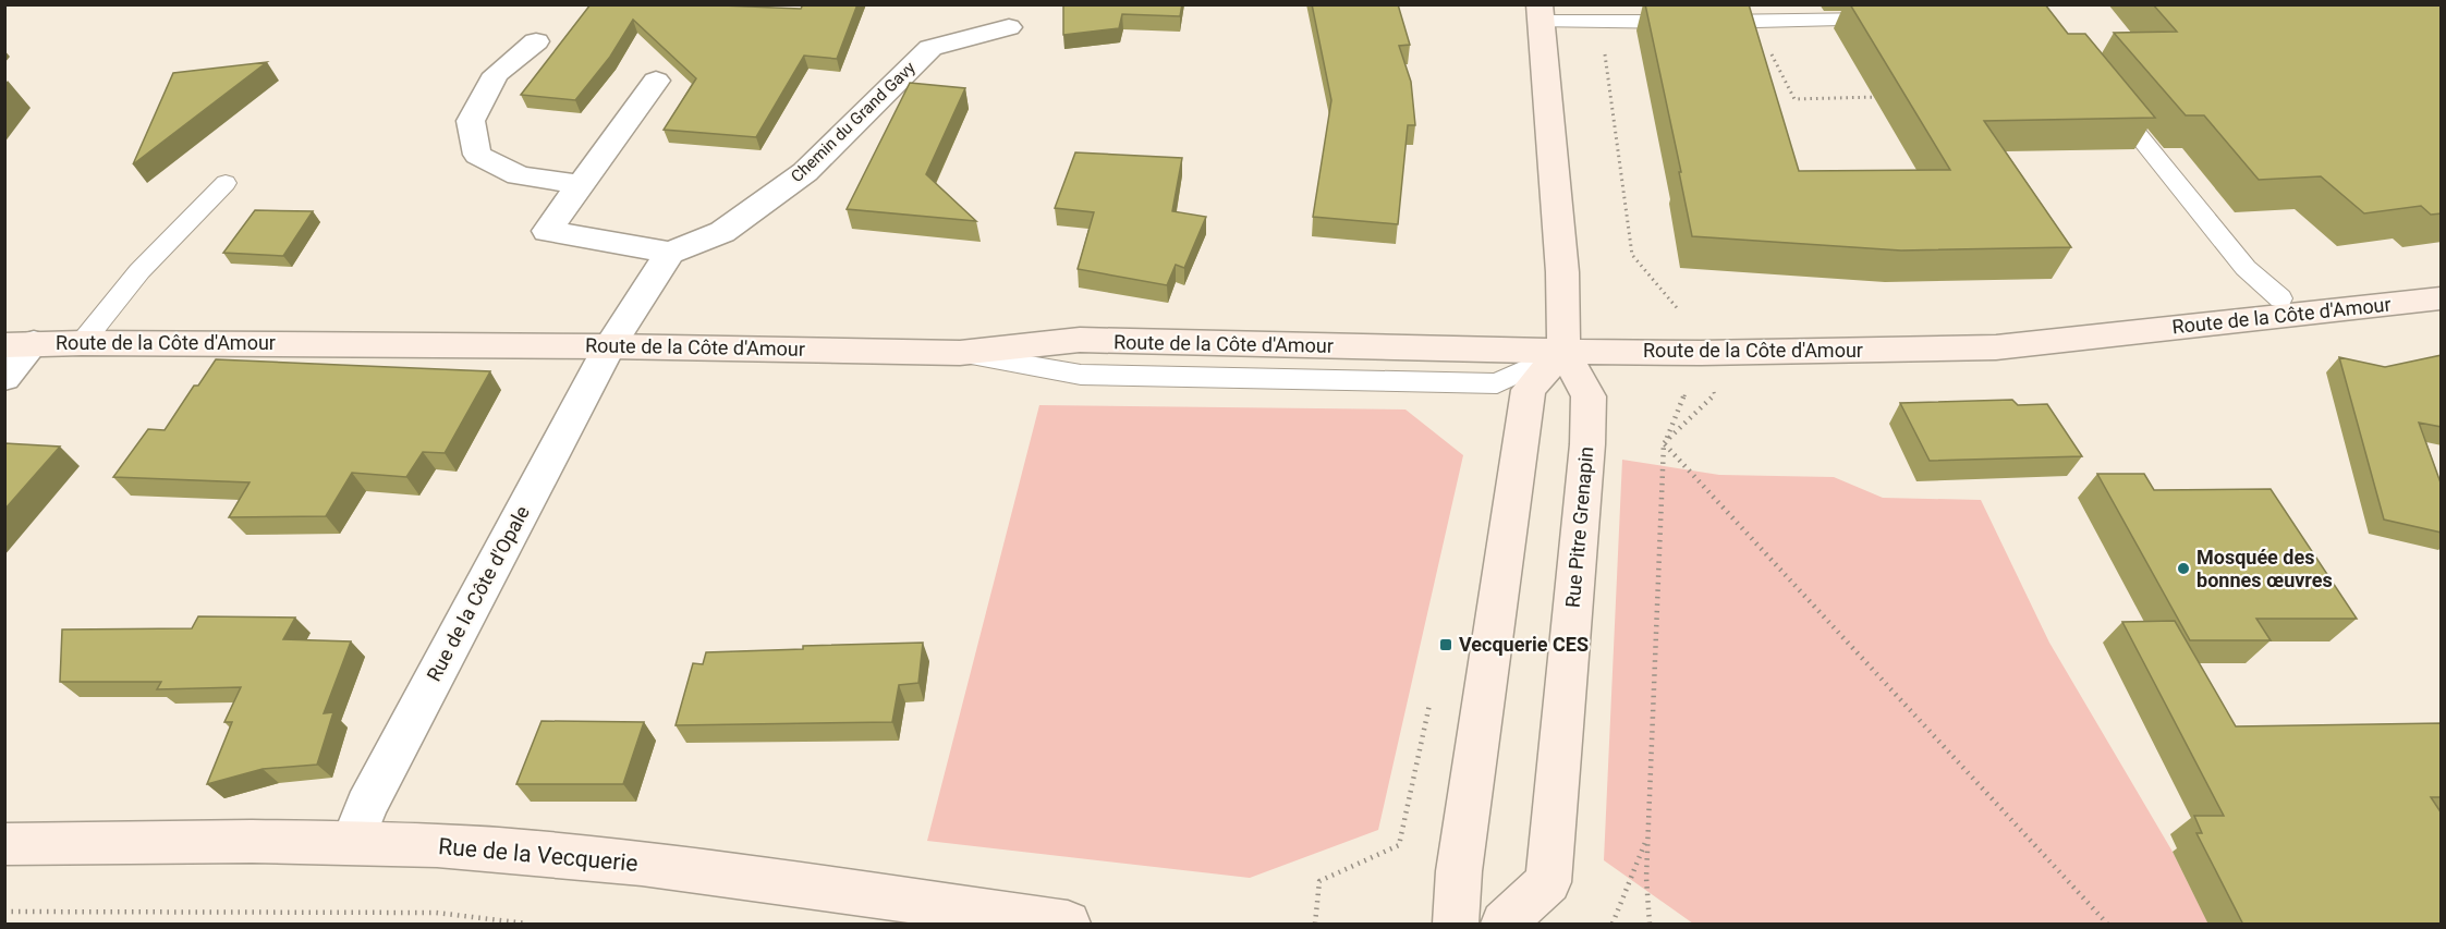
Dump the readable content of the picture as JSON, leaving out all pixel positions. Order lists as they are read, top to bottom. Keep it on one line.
{"streets":{"main road":["Route de la Côte d'Amour","Rue Pitre Grenapin","Rue de la Vecquerie"],"street":["Chemin du Grand Gavy","Rue de la Côte d'Opale"]},"crossings":[["Route de la Côte d'Amour","Rue Pitre Grenapin"],["Route de la Côte d'Amour","Rue de la Côte d'Opale"],["Rue de la Côte d'Opale","Rue de la Vecquerie"]],"places":{"other":["Mosquée des bonnes œuvres"],"transit":["Vecquerie CES"]}}
